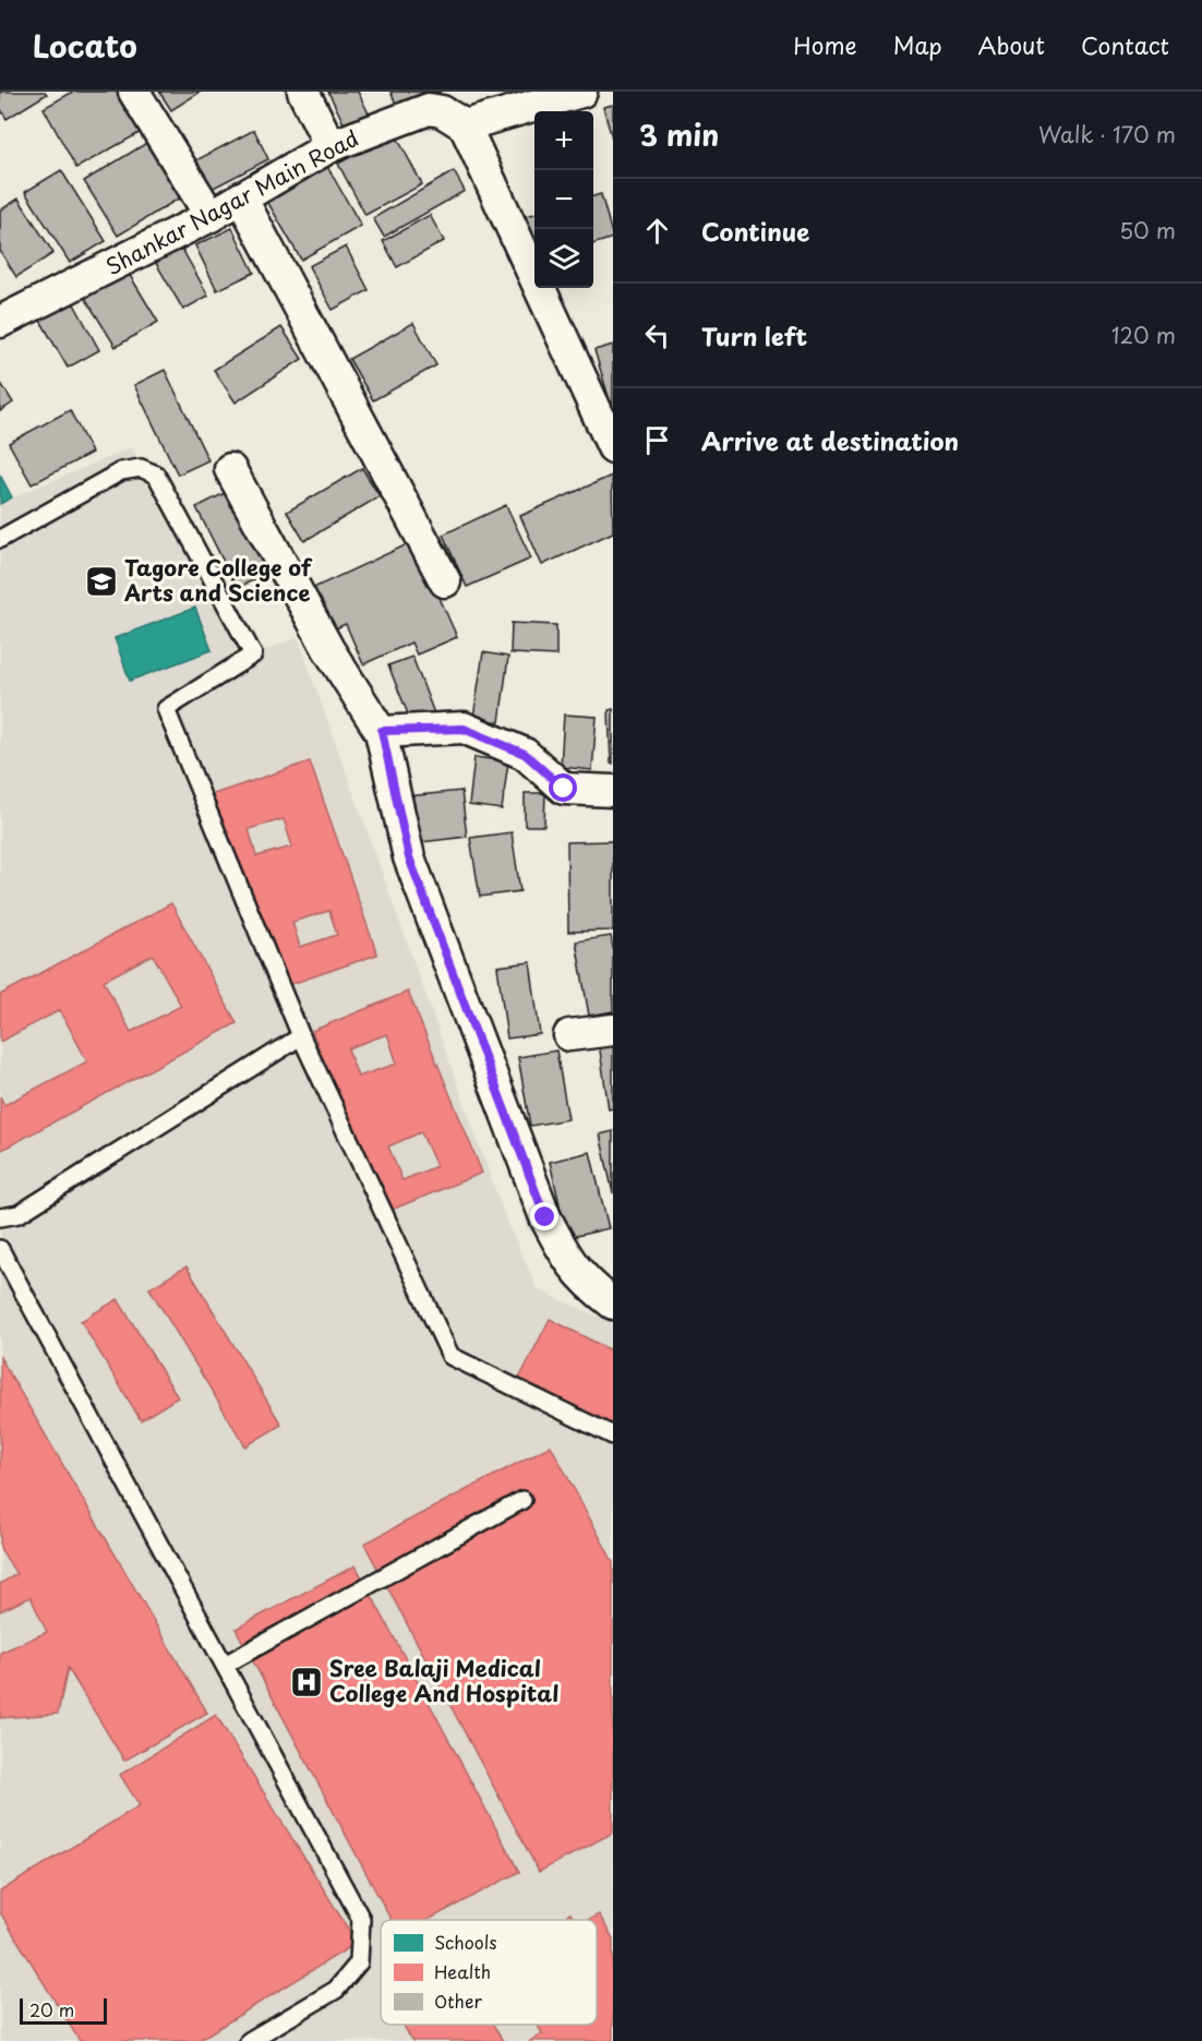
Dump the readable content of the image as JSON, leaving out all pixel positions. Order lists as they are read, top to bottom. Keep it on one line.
{"streets":{"street":["Shankar Nagar Main Road"]},"places":{"school or university":["Tagore College of Arts and Science"],"hospital":["Sree Balaji Medical College And Hospital"]},"legend":["Schools","Health","Other"],"scale_bar":"20 m","page":{"header":"Locato","nav":["Home","Map","About","Contact"],"heading":["3 min","Walk · 170 m"],"map_buttons":["+","−"],"list":[["Continue","50 m"],["Turn left","120 m"],"Arrive at destination"],"scale":"20 m"}}
